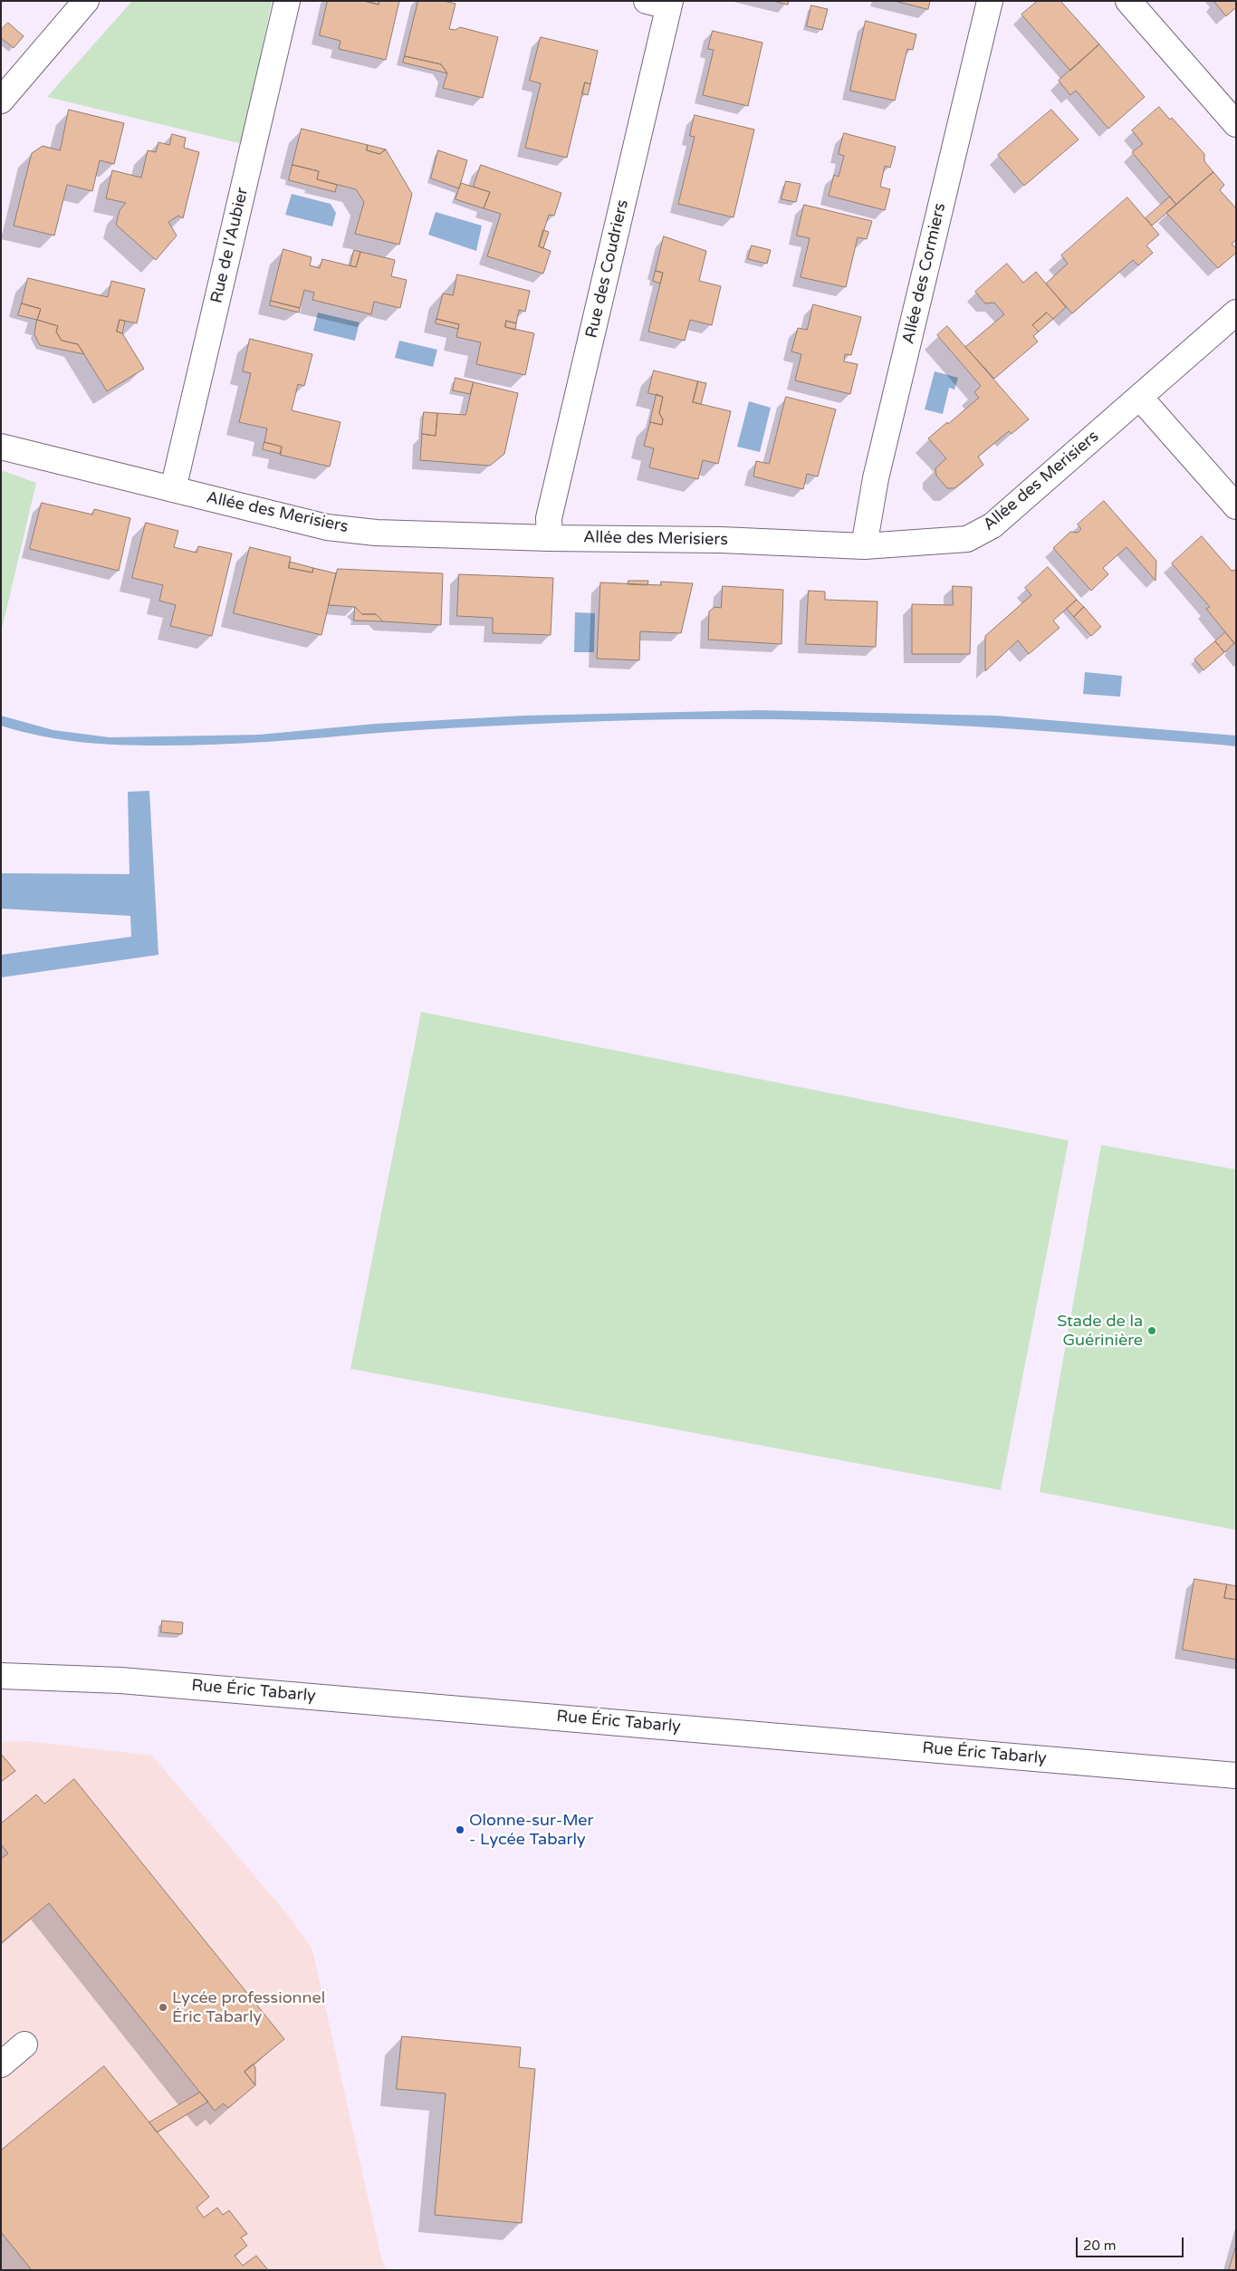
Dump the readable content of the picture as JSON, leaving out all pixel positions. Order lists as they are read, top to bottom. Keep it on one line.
{"streets":{"street":["Rue de l'Aubier","Rue des Coudriers","Allée des Cormiers","Allée des Merisiers","Rue Éric Tabarly"]},"crossings":[["Rue de l'Aubier","Allée des Merisiers"],["Rue des Coudriers","Allée des Merisiers"],["Allée des Cormiers","Allée des Merisiers"]],"places":["Stade de la Guérinière","Olonne-sur-Mer - Lycée Tabarly","Lycée professionnel Éric Tabarly"],"scale_bar":"20 m"}
